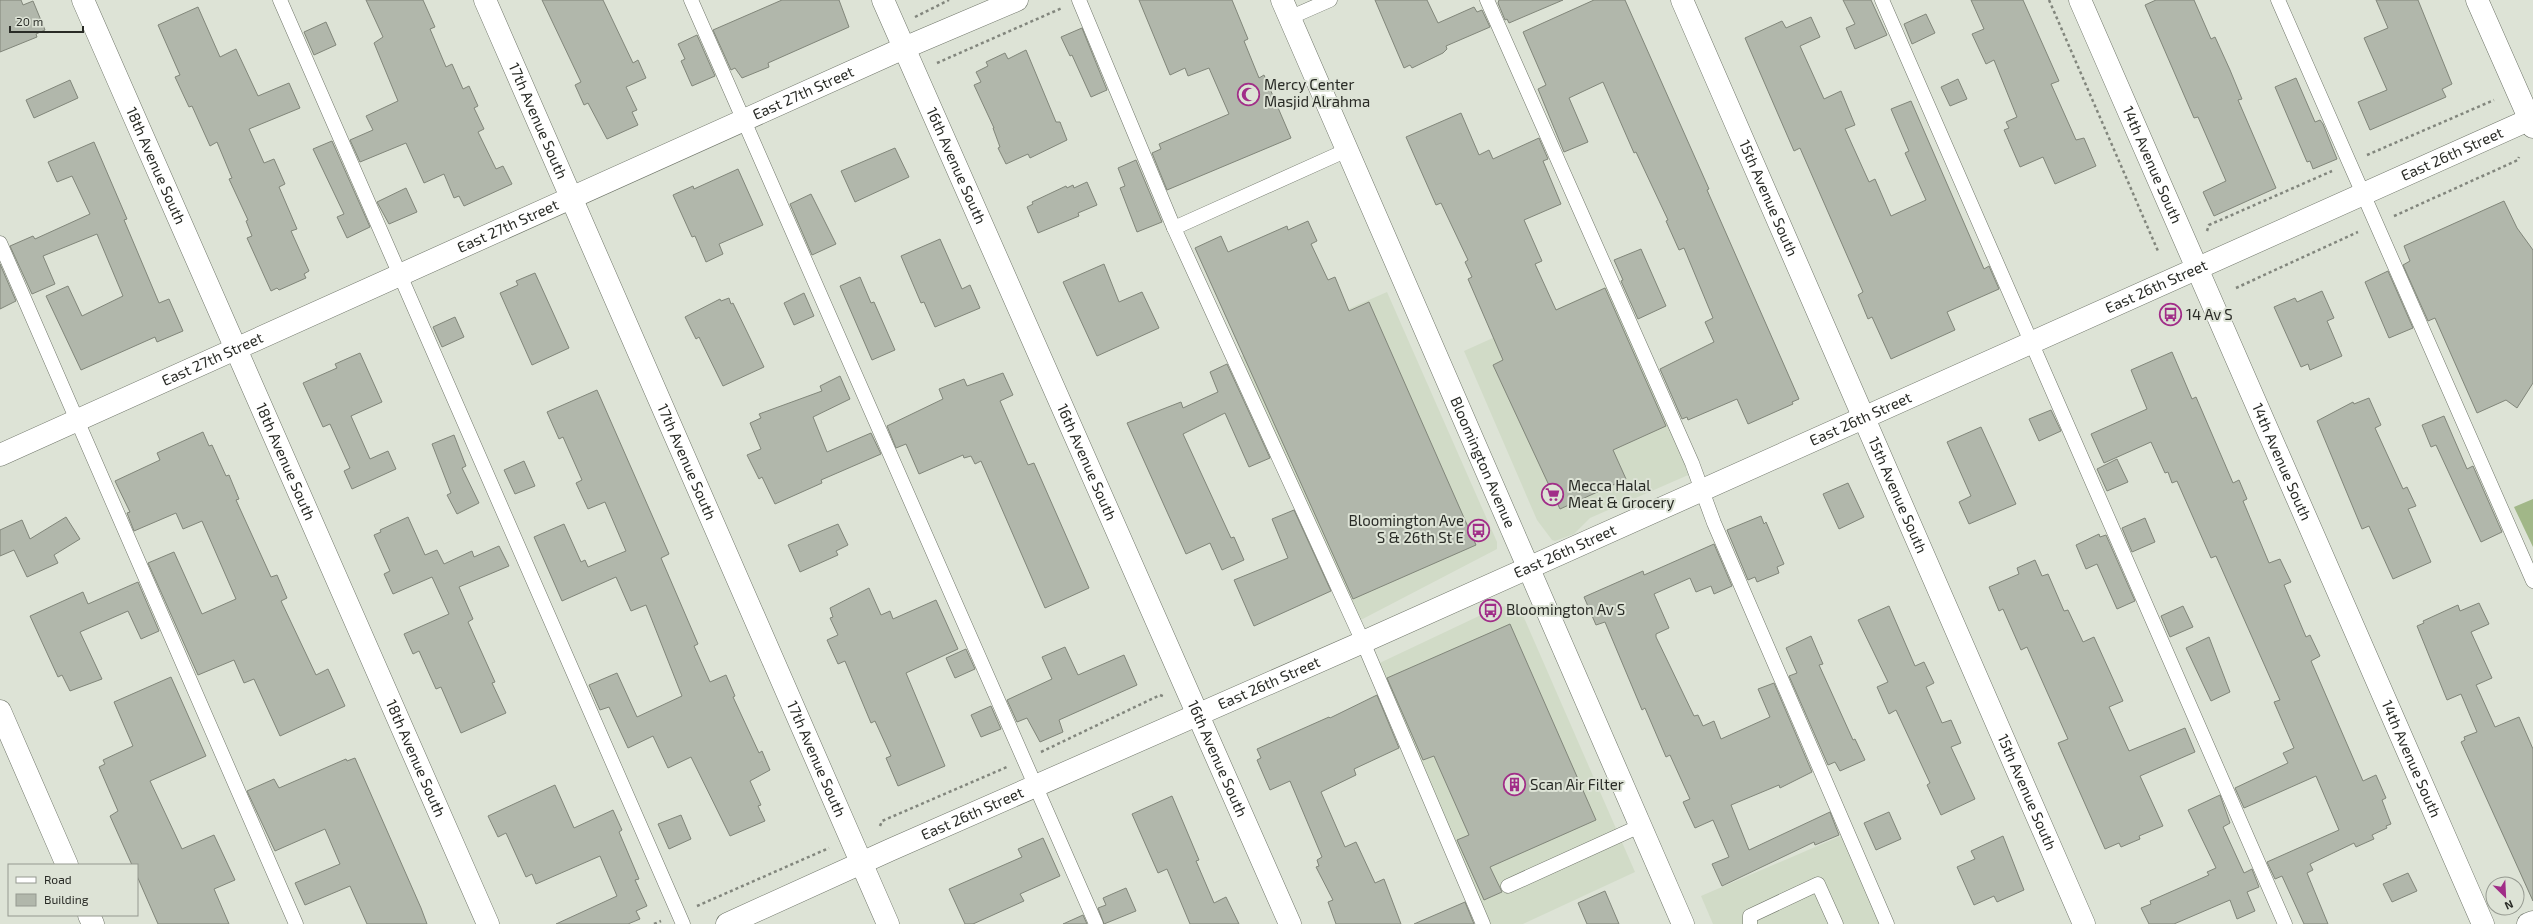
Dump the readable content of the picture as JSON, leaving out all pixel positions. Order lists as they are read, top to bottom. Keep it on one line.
{"streets":{"street":["East 27th Street","17th Avenue South","East 26th Street","18th Avenue South","16th Avenue South","14th Avenue South","15th Avenue South","Bloomington Avenue"]},"crossings":[["East 27th Street","17th Avenue South"],["East 27th Street","18th Avenue South"],["East 27th Street","16th Avenue South"],["17th Avenue South","East 26th Street"],["East 26th Street","16th Avenue South"],["East 26th Street","14th Avenue South"],["East 26th Street","15th Avenue South"],["East 26th Street","Bloomington Avenue"]],"places":{"mosque":["Mercy Center Masjid Alrahma"],"bus stop":["14 Av S","Bloomington Ave S & 26th St E","Bloomington Av S"],"supermarket":["Mecca Halal Meat & Grocery"],"building":["Scan Air Filter"]},"legend":["Road","Building"],"scale_bar":"20 m","north":"bottom right"}
